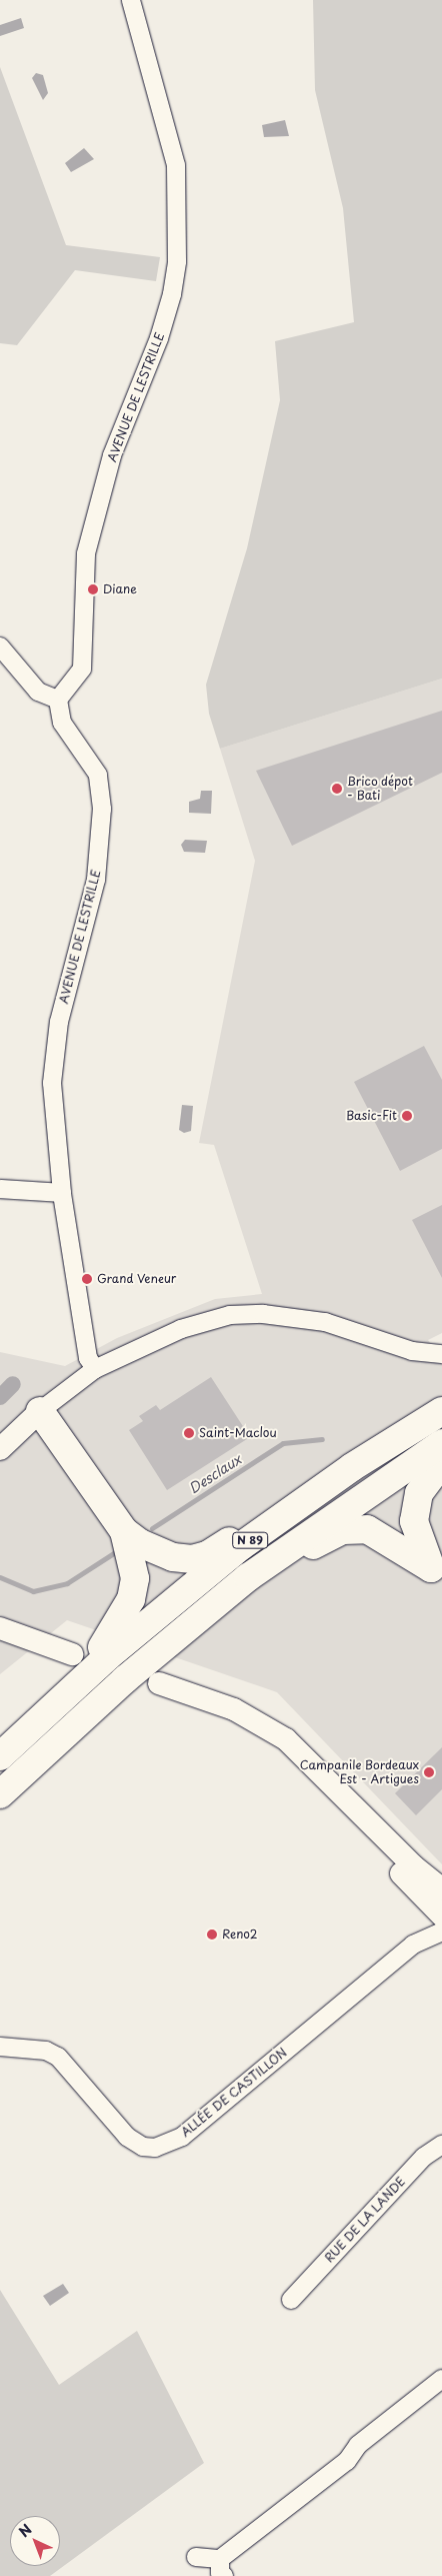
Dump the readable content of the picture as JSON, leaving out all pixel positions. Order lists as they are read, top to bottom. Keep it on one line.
{"streets":{"highway":["N 89"],"street":["AVENUE DE LESTRILLE","ALLÉE DE CASTILLON","RUE DE LA LANDE"]},"water":["Desclaux"],"places":["Diane","Brico dépot - Bati","Basic-Fit","Grand Veneur","Saint-Maclou","Campanile Bordeaux Est - Artigues","Reno2"],"north":"top left"}
